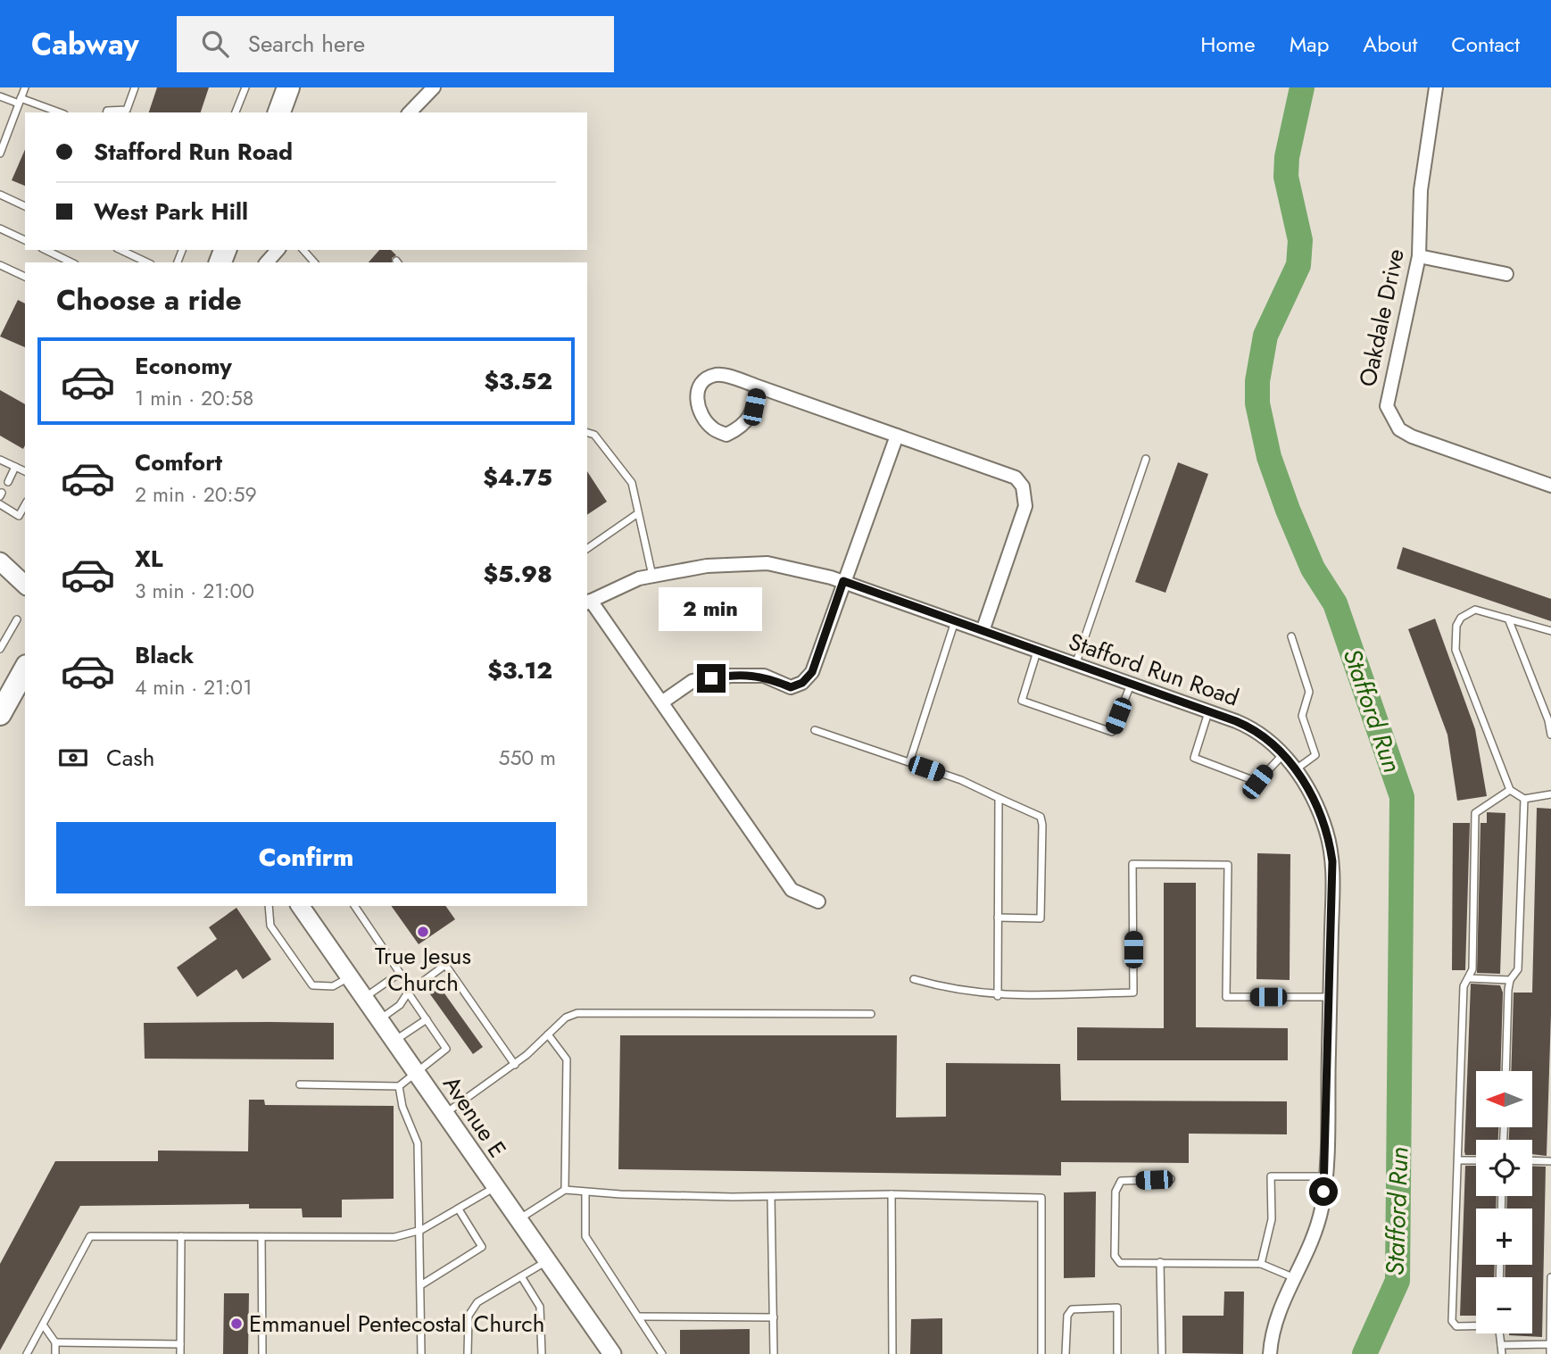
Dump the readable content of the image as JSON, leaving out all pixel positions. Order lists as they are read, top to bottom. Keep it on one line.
{"streets":{"street":["Oakdale Drive","Stafford Run Road","Avenue E"]},"water":["Stafford Run"],"places":["True Jesus Church","Emmanuel Pentecostal Church"],"north":"left","page":{"header":"Cabway","search":"Search here","nav":["Home","Map","About","Contact"],"banner":["Stafford Run Road","West Park Hill"],"heading":"Choose a ride","list":[{"name":"Economy","note":"1 min · 20:58","value":"$3.52"},{"name":"Comfort","note":"2 min · 20:59","value":"$4.75"},{"name":"XL","note":"3 min · 21:00","value":"$5.98"},{"name":"Black","note":"4 min · 21:01","value":"$3.12"}],"bubble":"2 min","pay":["Cash","550 m"],"buttons":"Confirm","map_buttons":["+","−"]}}
